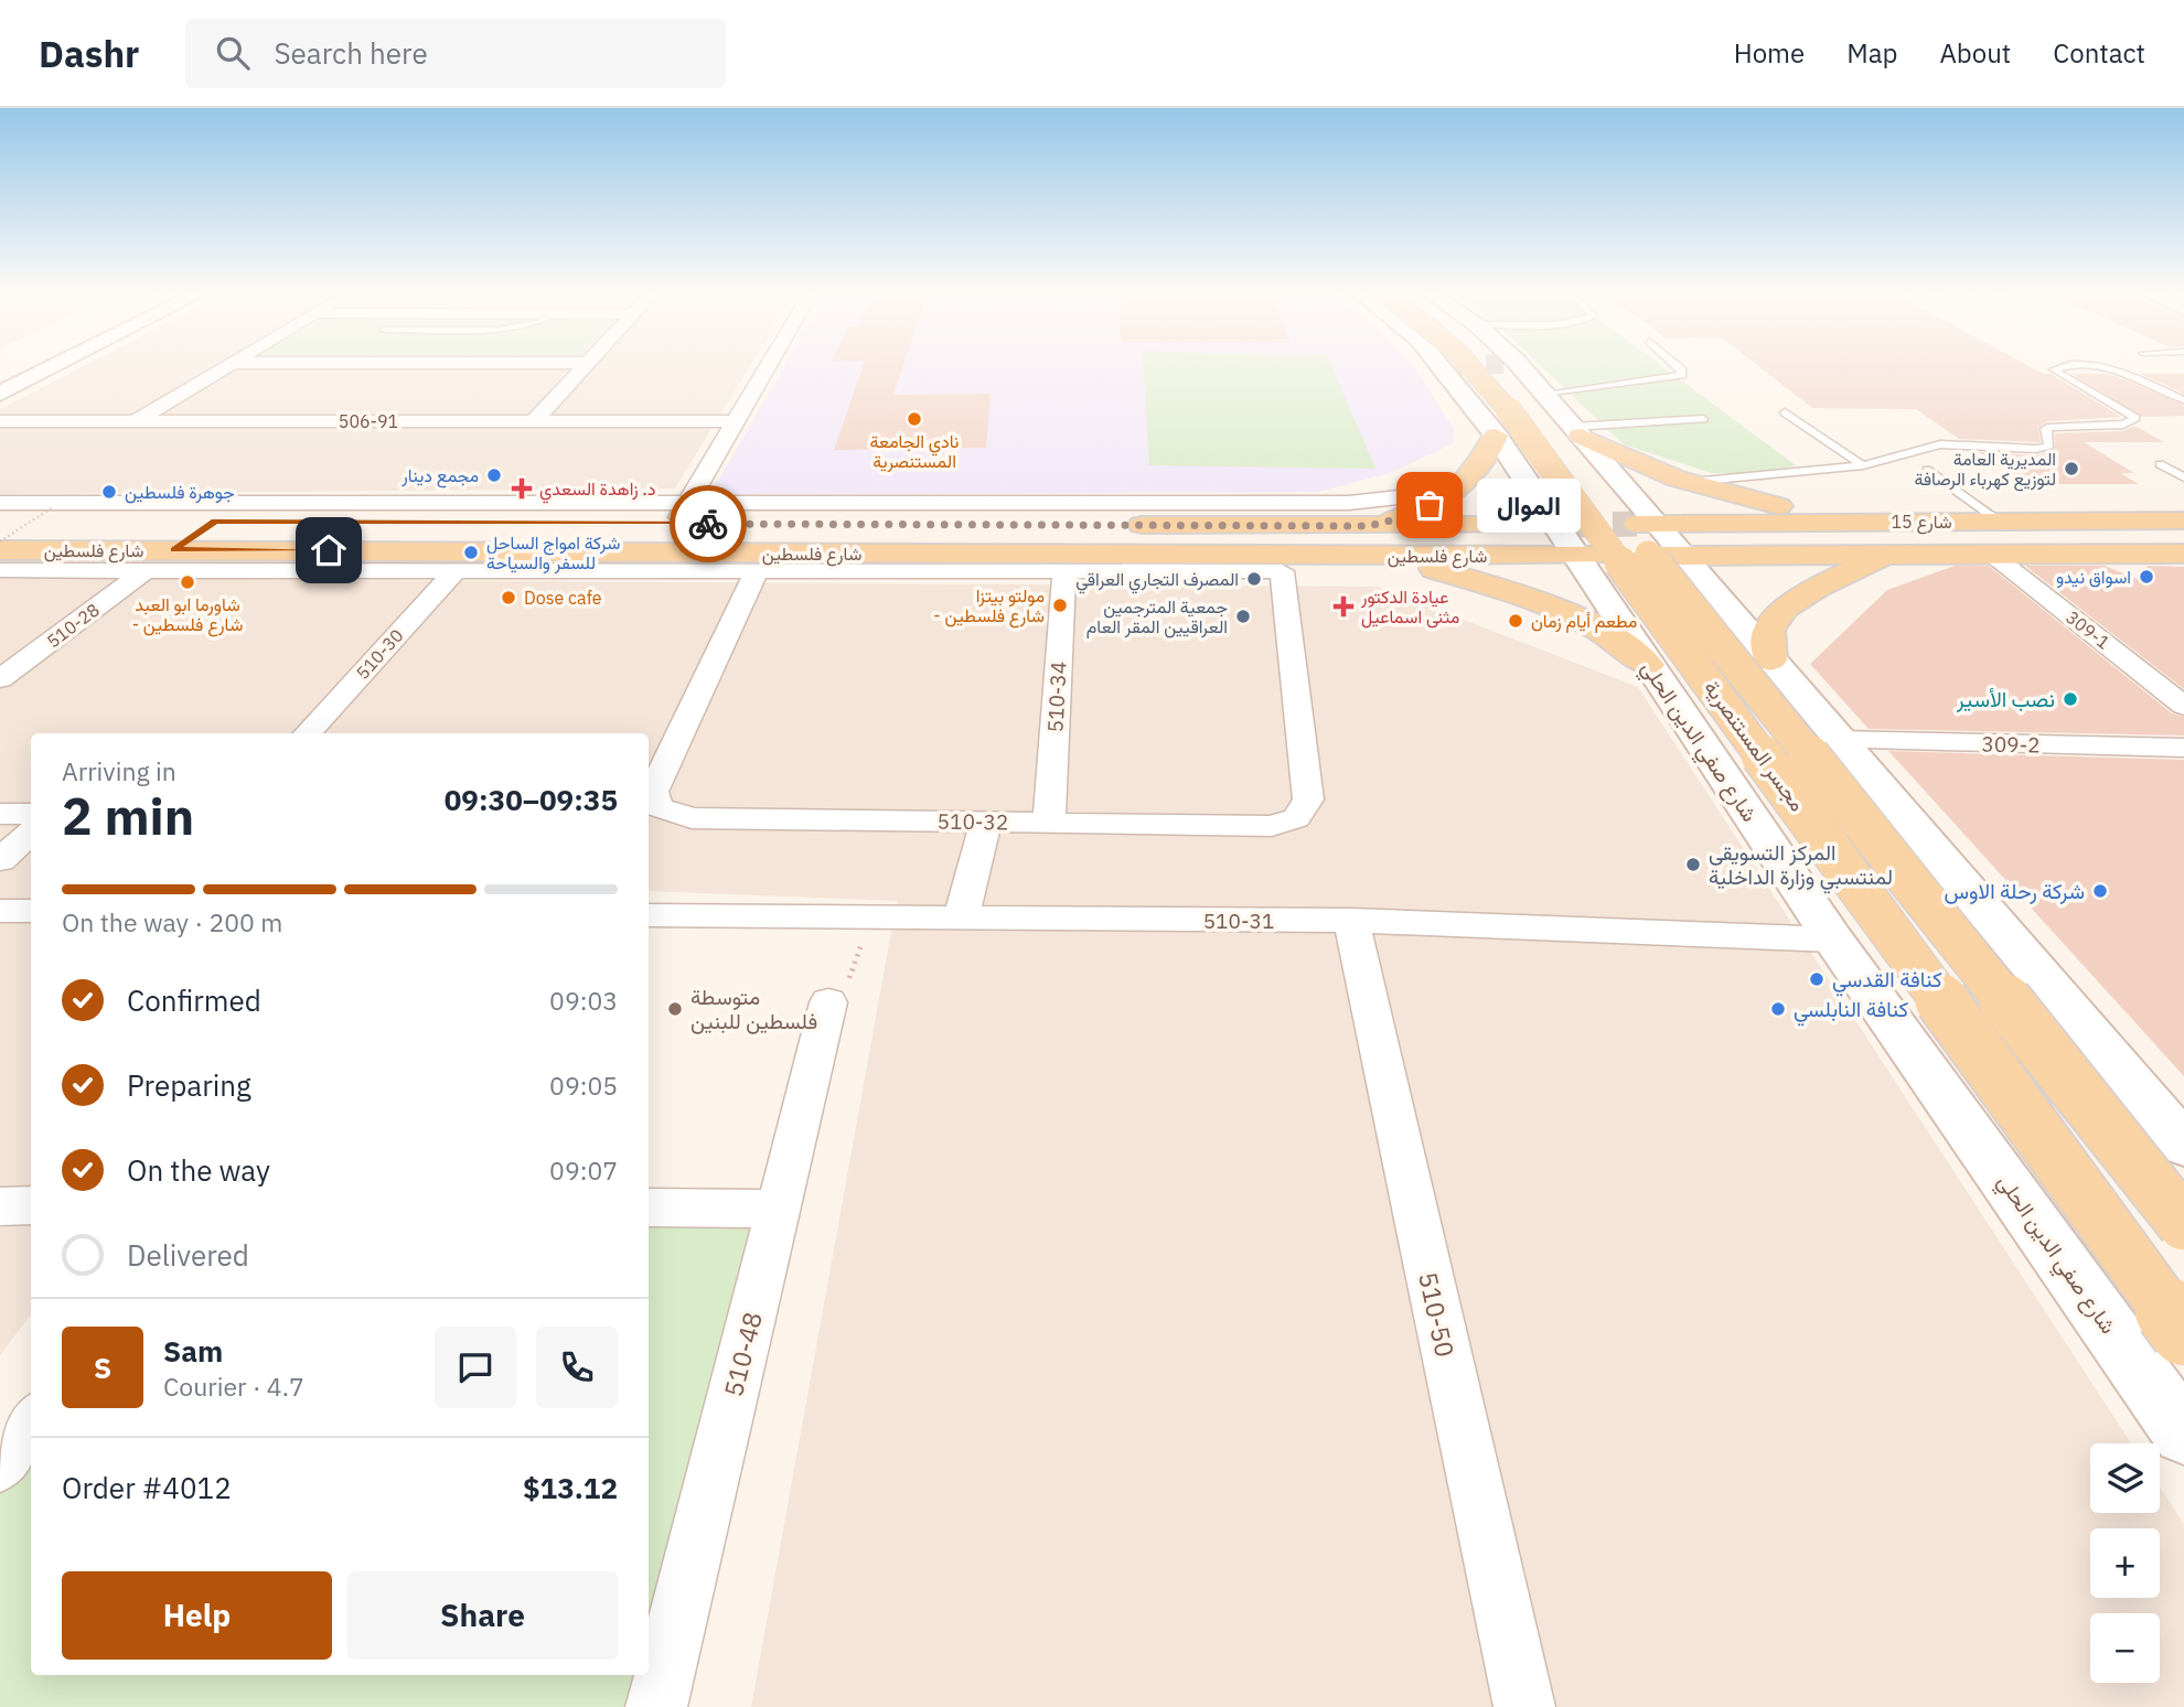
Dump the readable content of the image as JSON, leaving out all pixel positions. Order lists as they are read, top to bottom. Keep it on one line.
{"streets":{"main road":["شارع 15","شارع فلسطين","مجسر المستنصرية"],"street":["506-91","510-28","309-1","510-30","510-34","شارع صفي الدين الحلي","309-2","510-32","510-31","510-50","510-48"]},"crossings":[["شارع 15","309-1"],["شارع فلسطين","شارع صفي الدين الحلي"],["510-34","510-32"],["شارع صفي الدين الحلي","510-31"],["510-31","510-50"]],"places":{"other":["نادي الجامعة المستنصرية","المديرية العامة لتوزيع كهرباء الرصافة","مجمع دينار","جوهرة فلسطين","الموال","شركة امواج الساحل للسفر والسياحة","اسواق نيدو","المصرف التجاري العراقي","شاورما ابو العبد - شارع فلسطين","Dose cafe","مولتو بيتزا - شارع فلسطين","جمعية المترجمين العراقيين المقر العام","مطعم أيام زمان","نصب الأسير","المركز التسويقي لمنتسبي وزارة الداخلية","شركة رحلة الاوس","كنافة القدسي","متوسطة فلسطين للبنين","كنافة النابلسي"],"health":["د. زاهدة السعدي","عيادة الدكتور مثنى اسماعيل"]},"page":{"header":"Dashr","search":"Search here","nav":["Home","Map","About","Contact"],"bubble":"الموال","heading":["2 min","Arriving in","09:30–09:35"],"panel":["Sam","Courier · 4.7","Order #4012","$13.12"],"bar":"On the way · 200 m","list":[["Confirmed","09:03"],["Preparing","09:05"],["On the way","09:07"],"Delivered"],"round":"S","map_buttons":["+","−"],"buttons":["Help","Share"]}}
